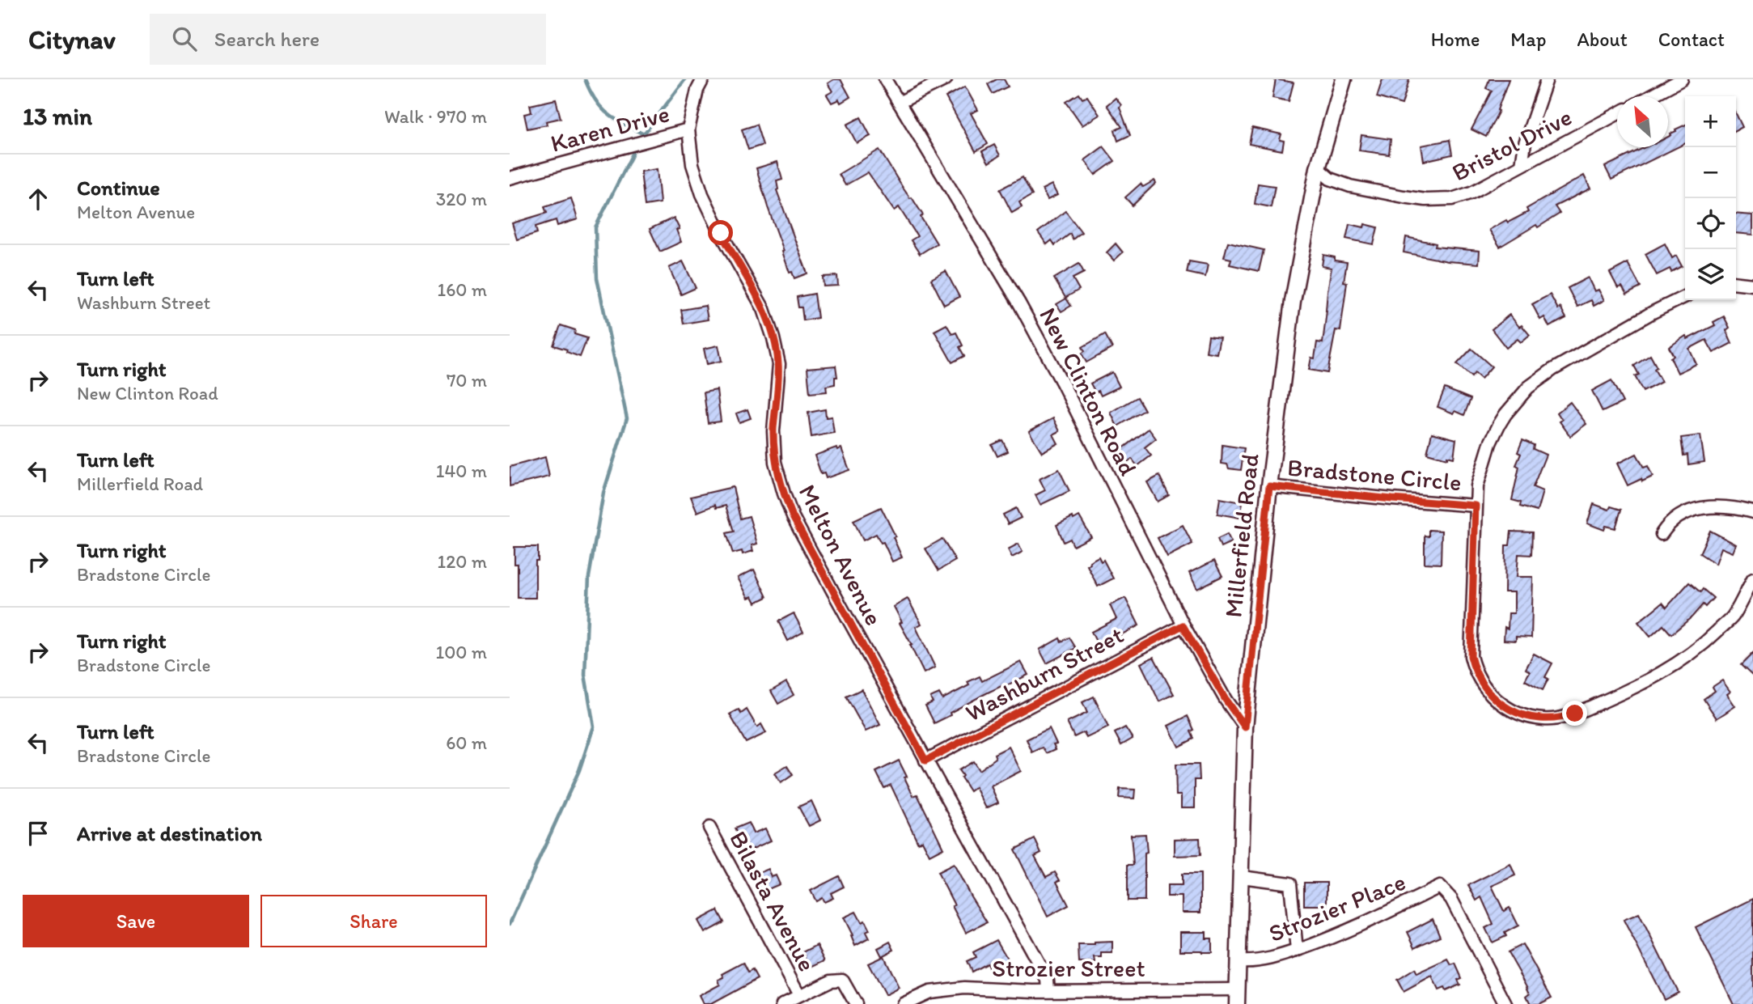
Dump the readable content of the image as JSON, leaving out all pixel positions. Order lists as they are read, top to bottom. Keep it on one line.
{"streets":{"main road":["Millerfield Road"],"street":["Karen Drive","Bristol Drive","New Clinton Road","Bradstone Circle","Melton Avenue","Washburn Street","Bilasta Avenue","Strozier Place","Strozier Street"]},"crossings":[["Karen Drive","Melton Avenue"],["Bristol Drive","Millerfield Road"],["New Clinton Road","Millerfield Road"],["New Clinton Road","Washburn Street"],["Bradstone Circle","Millerfield Road"],["Millerfield Road","Strozier Place"],["Millerfield Road","Strozier Street"],["Melton Avenue","Washburn Street"],["Melton Avenue","Strozier Street"]],"north":"top left","page":{"header":"Citynav","search":"Search here","nav":["Home","Map","About","Contact"],"heading":["13 min","Walk · 970 m"],"map_buttons":["+","−"],"list":[["Continue","Melton Avenue","320 m"],["Turn left","Washburn Street","160 m"],["Turn right","New Clinton Road","70 m"],["Turn left","Millerfield Road","140 m"],["Turn right","Bradstone Circle","120 m"],["Turn right","Bradstone Circle","100 m"],["Turn left","Bradstone Circle","60 m"],"Arrive at destination"],"buttons":["Save","Share"]}}
